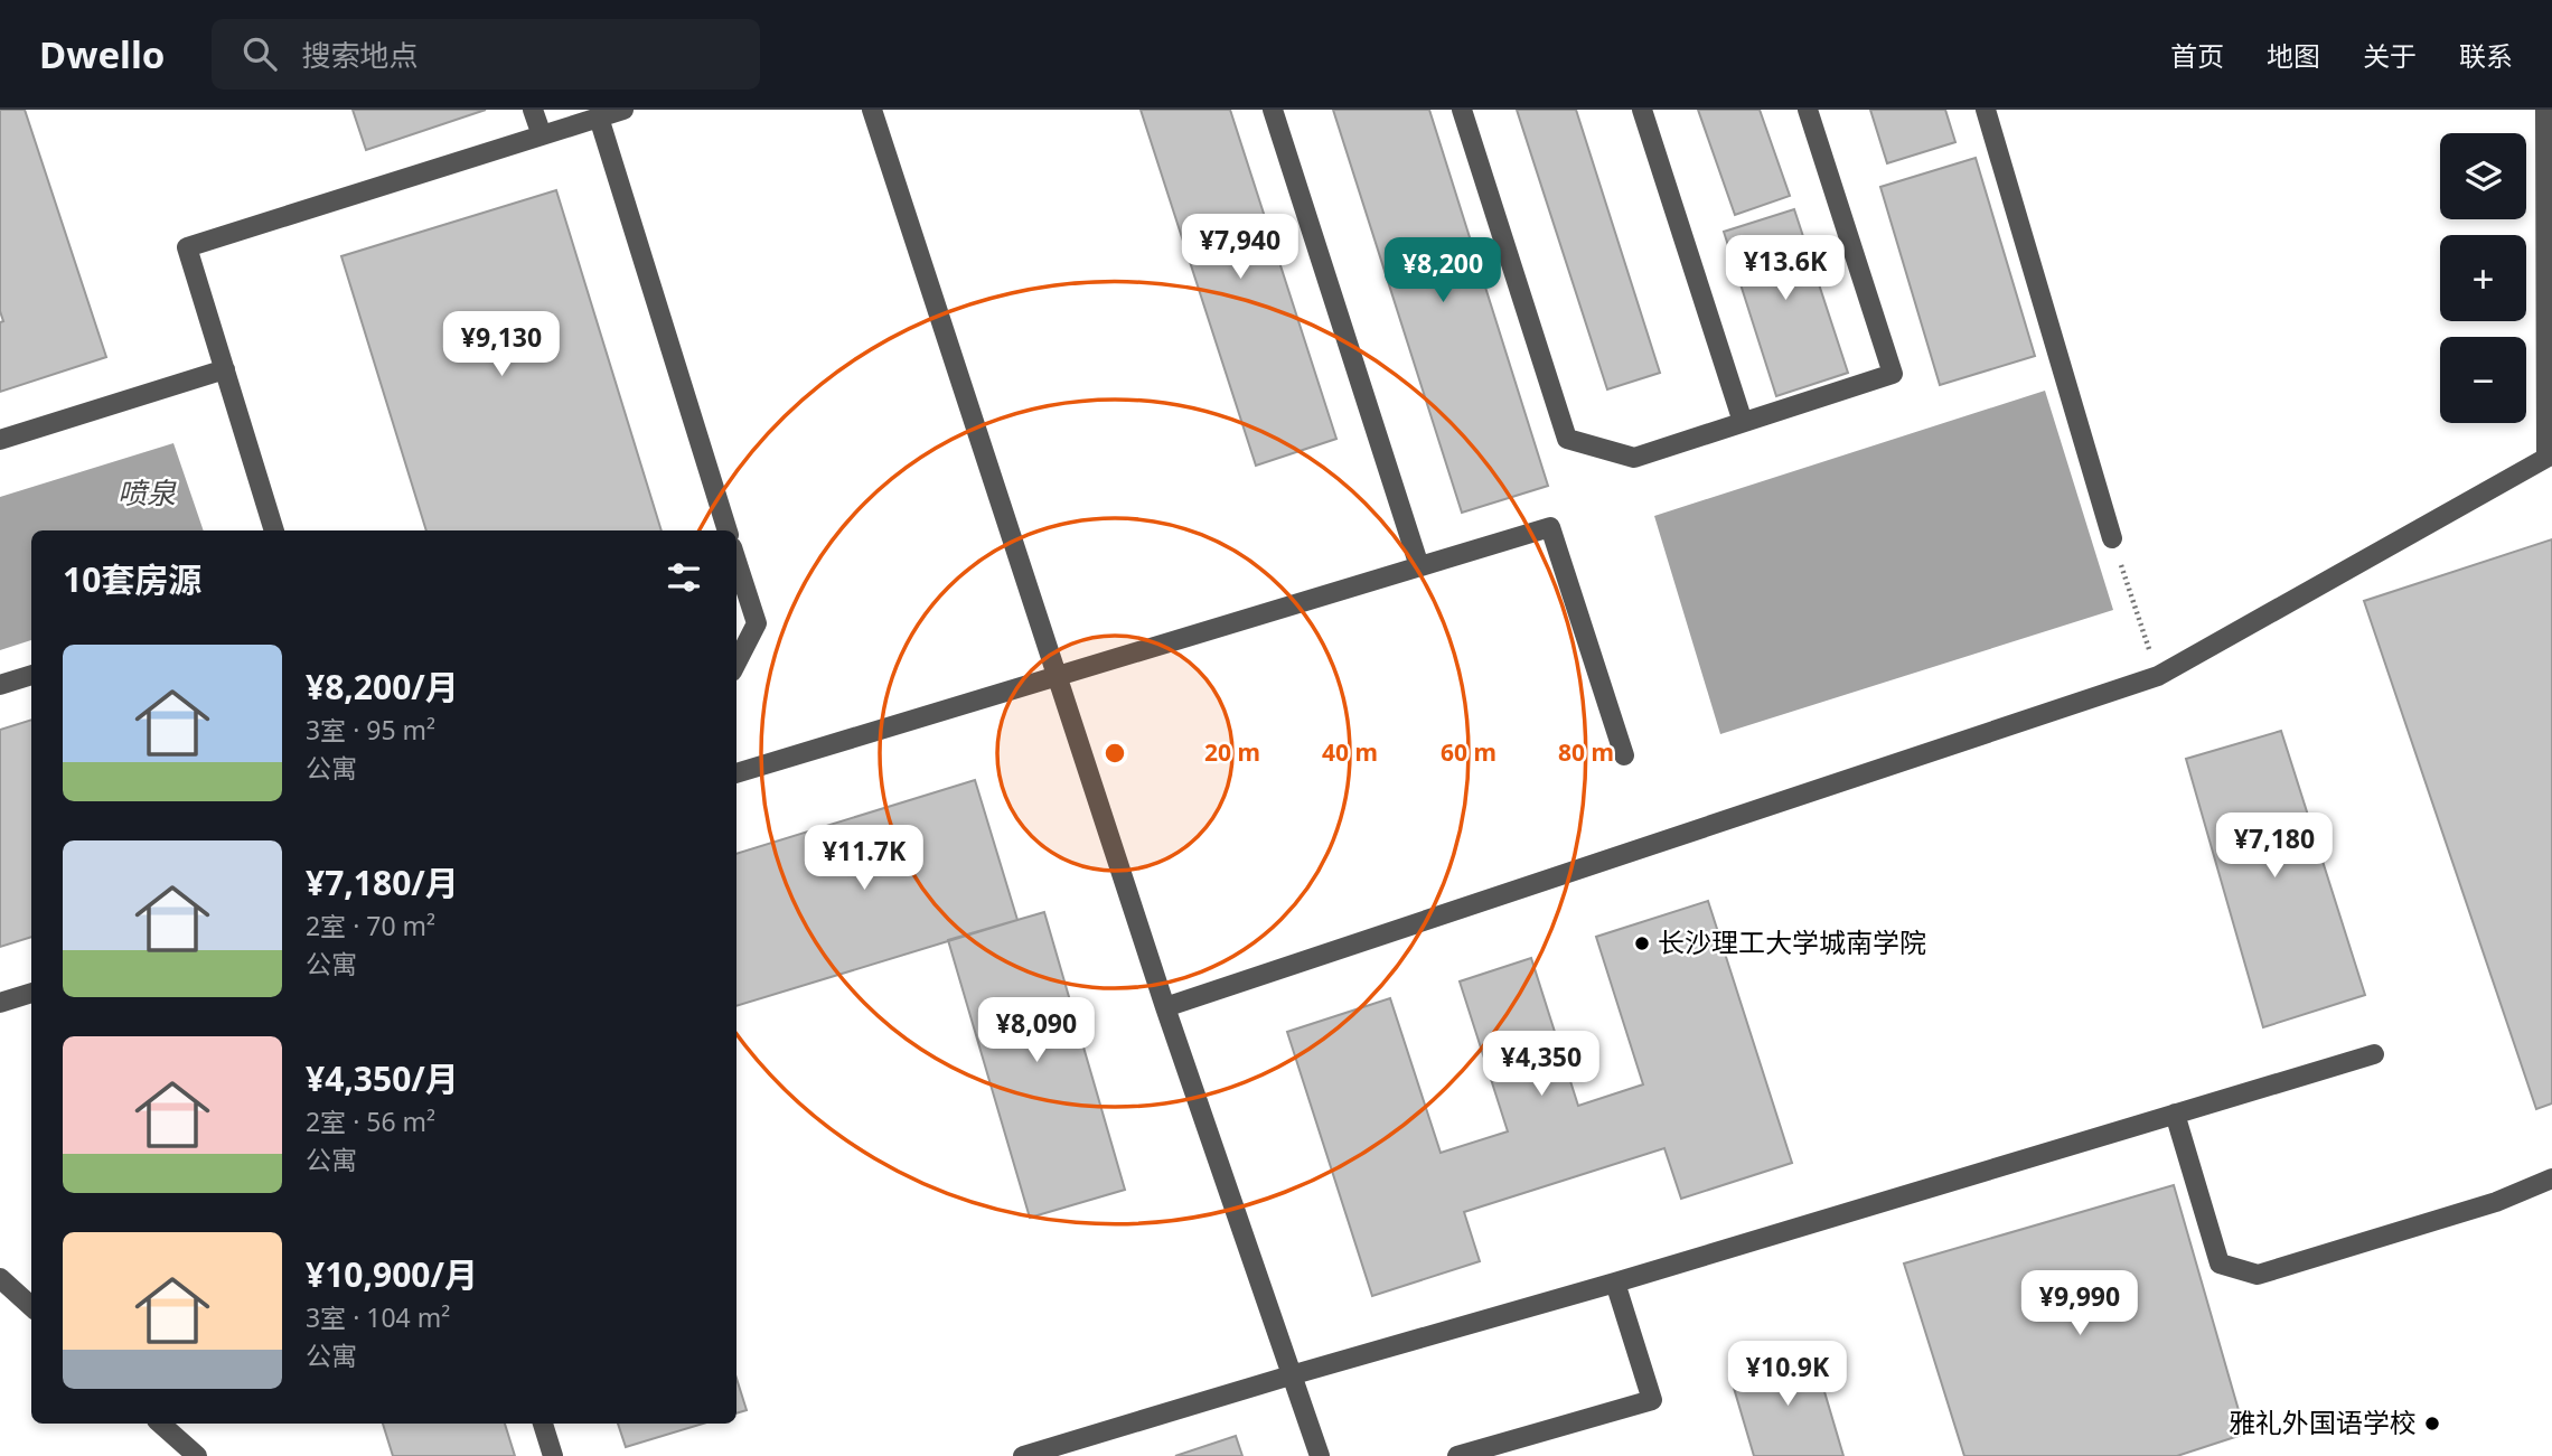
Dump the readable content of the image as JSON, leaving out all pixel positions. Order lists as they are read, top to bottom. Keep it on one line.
{"water":["喷泉"],"places":["长沙理工大学城南学院","雅礼外国语学校"],"page":{"header":"Dwello","search":"搜索地点","nav":["首页","地图","关于","联系"],"map_buttons":["+","−"],"price":["¥7,940","¥13.6K","¥8,200","¥9,130","¥7,180","¥11.7K","¥8,090","¥4,350","¥9,990","¥10.9K"],"heading":"10套房源","list":[{"name":"¥8,200/月","note":"3室 · 95 m² · 公寓"},{"name":"¥7,180/月","note":"2室 · 70 m² · 公寓"},{"name":"¥4,350/月","note":"2室 · 56 m² · 公寓"},{"name":"¥10,900/月","note":"3室 · 104 m² · 公寓"}]},"rings":["20 m","40 m","60 m","80 m"]}
